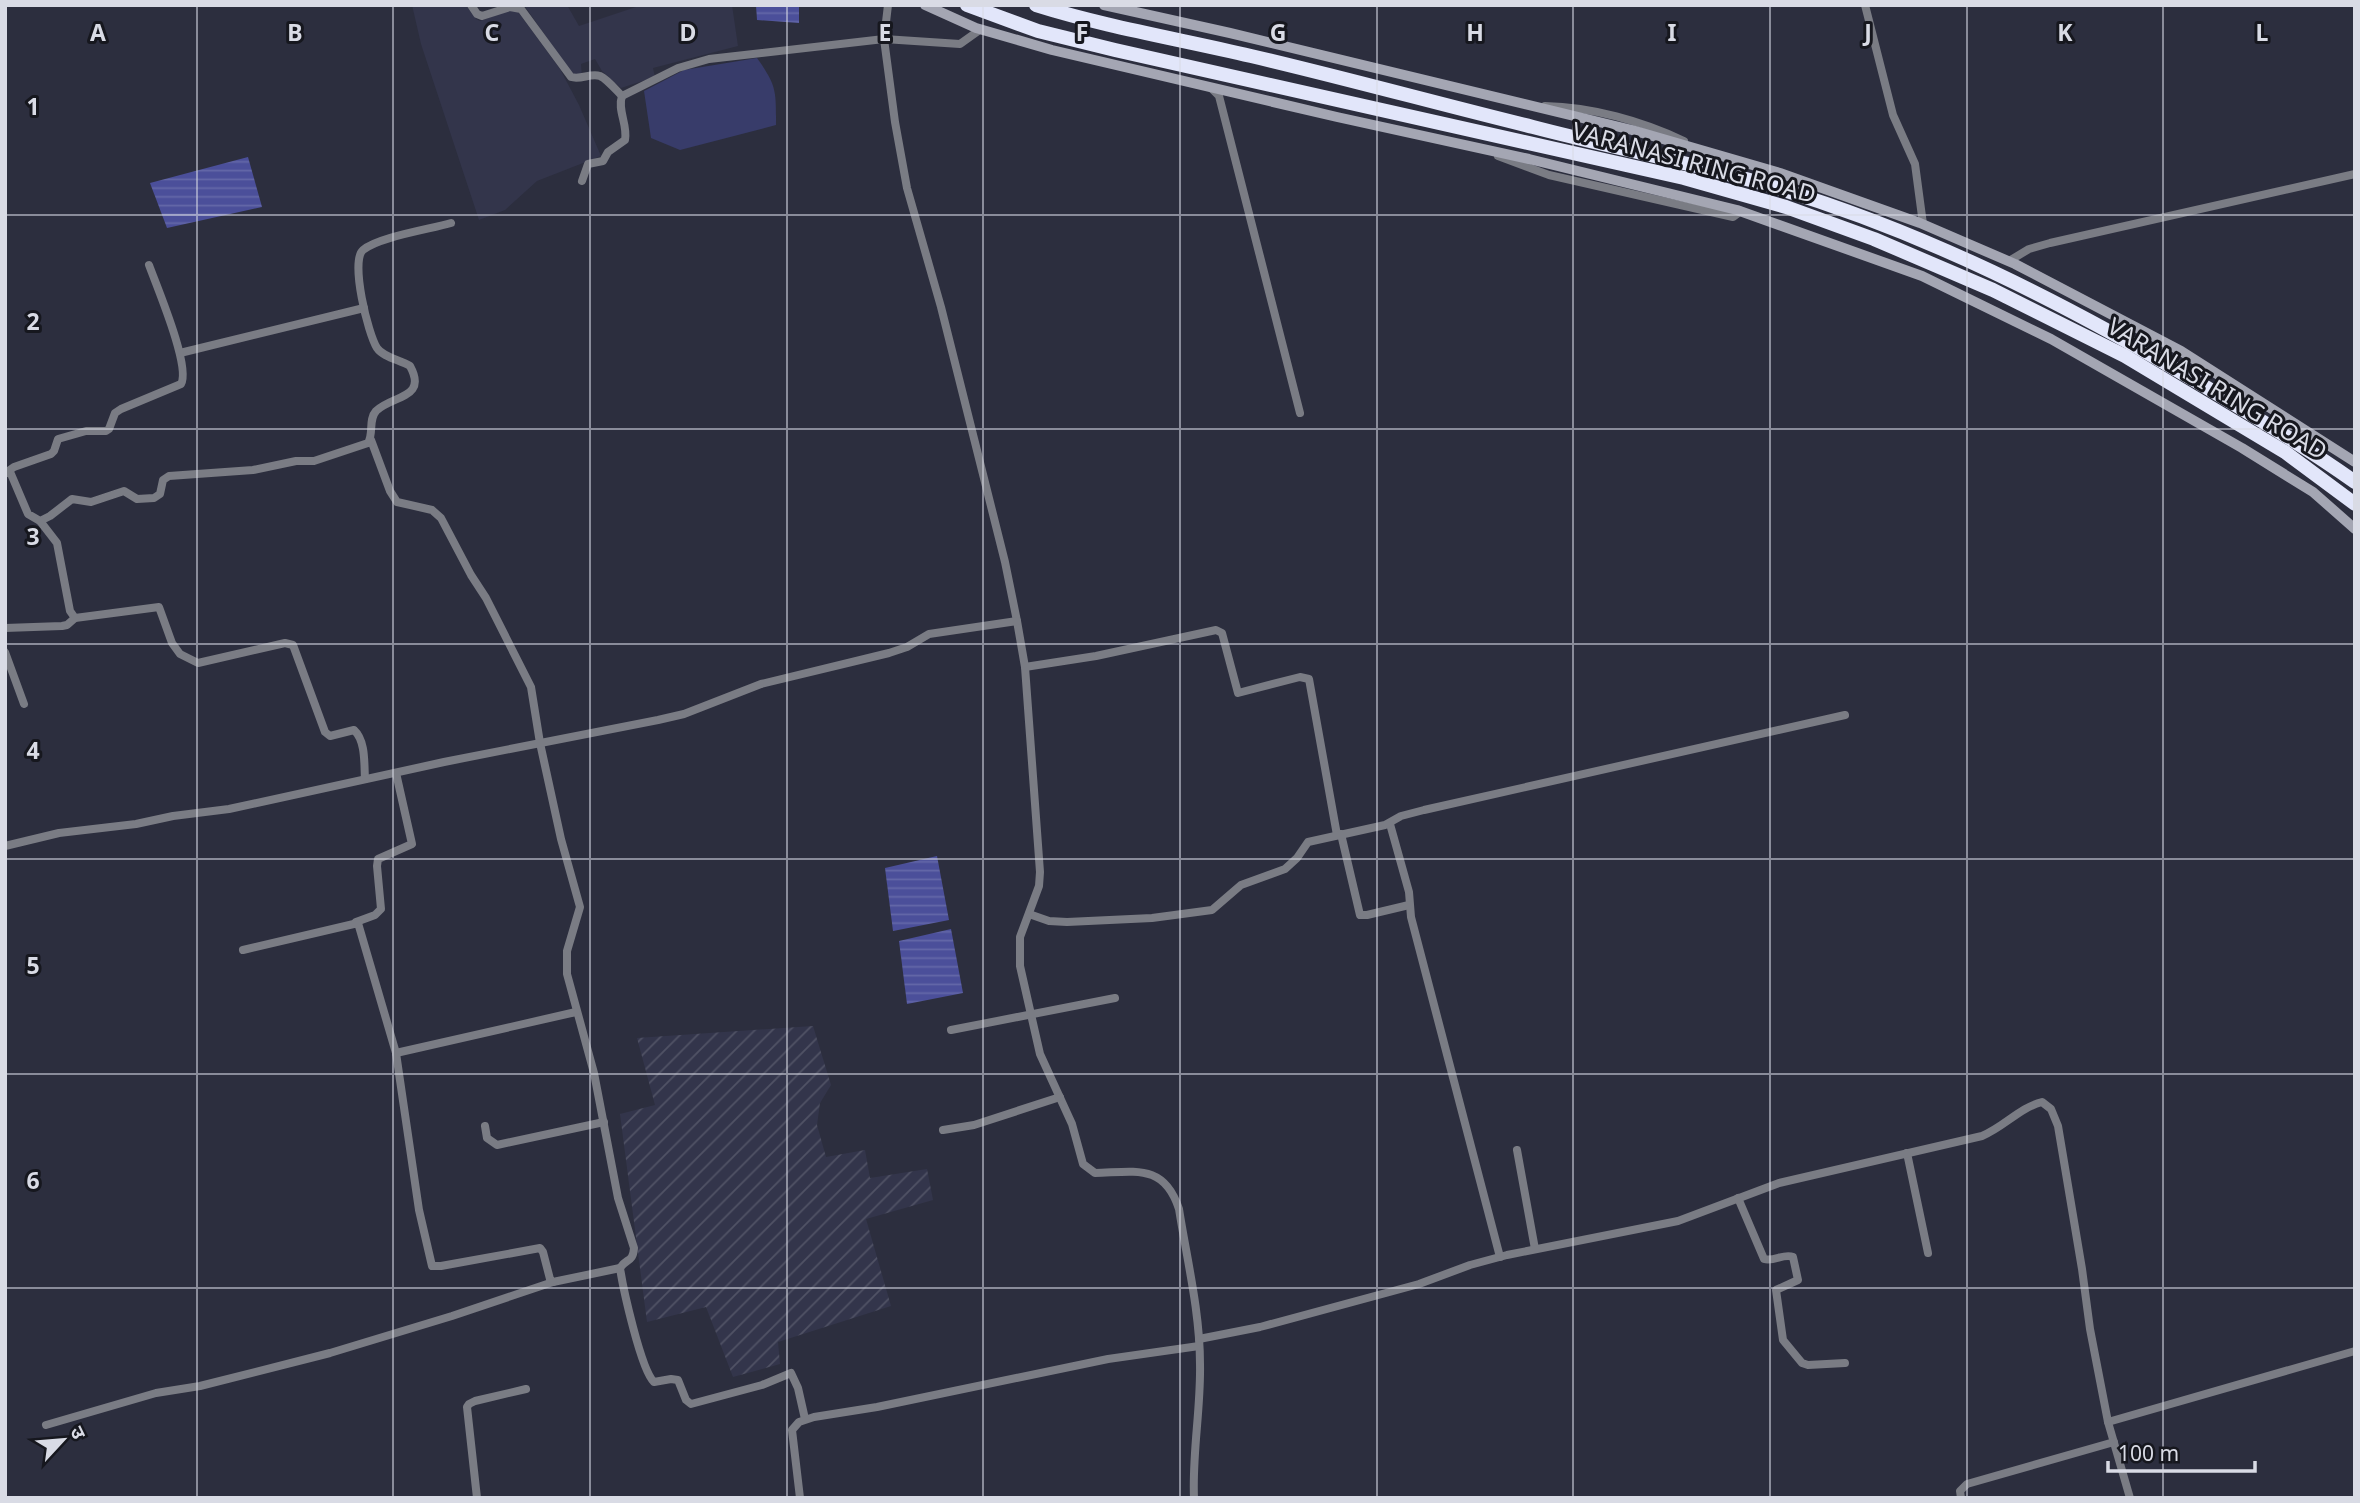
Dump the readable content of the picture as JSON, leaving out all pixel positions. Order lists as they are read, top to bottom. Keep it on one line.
{"streets":{"highway":["VARANASI RING ROAD"]},"scale_bar":"100 m","north":"top right","grid":{"columns":["A","B","C","D","E","F","G","H","I","J","K","L"],"rows":["1","2","3","4","5","6"]}}
